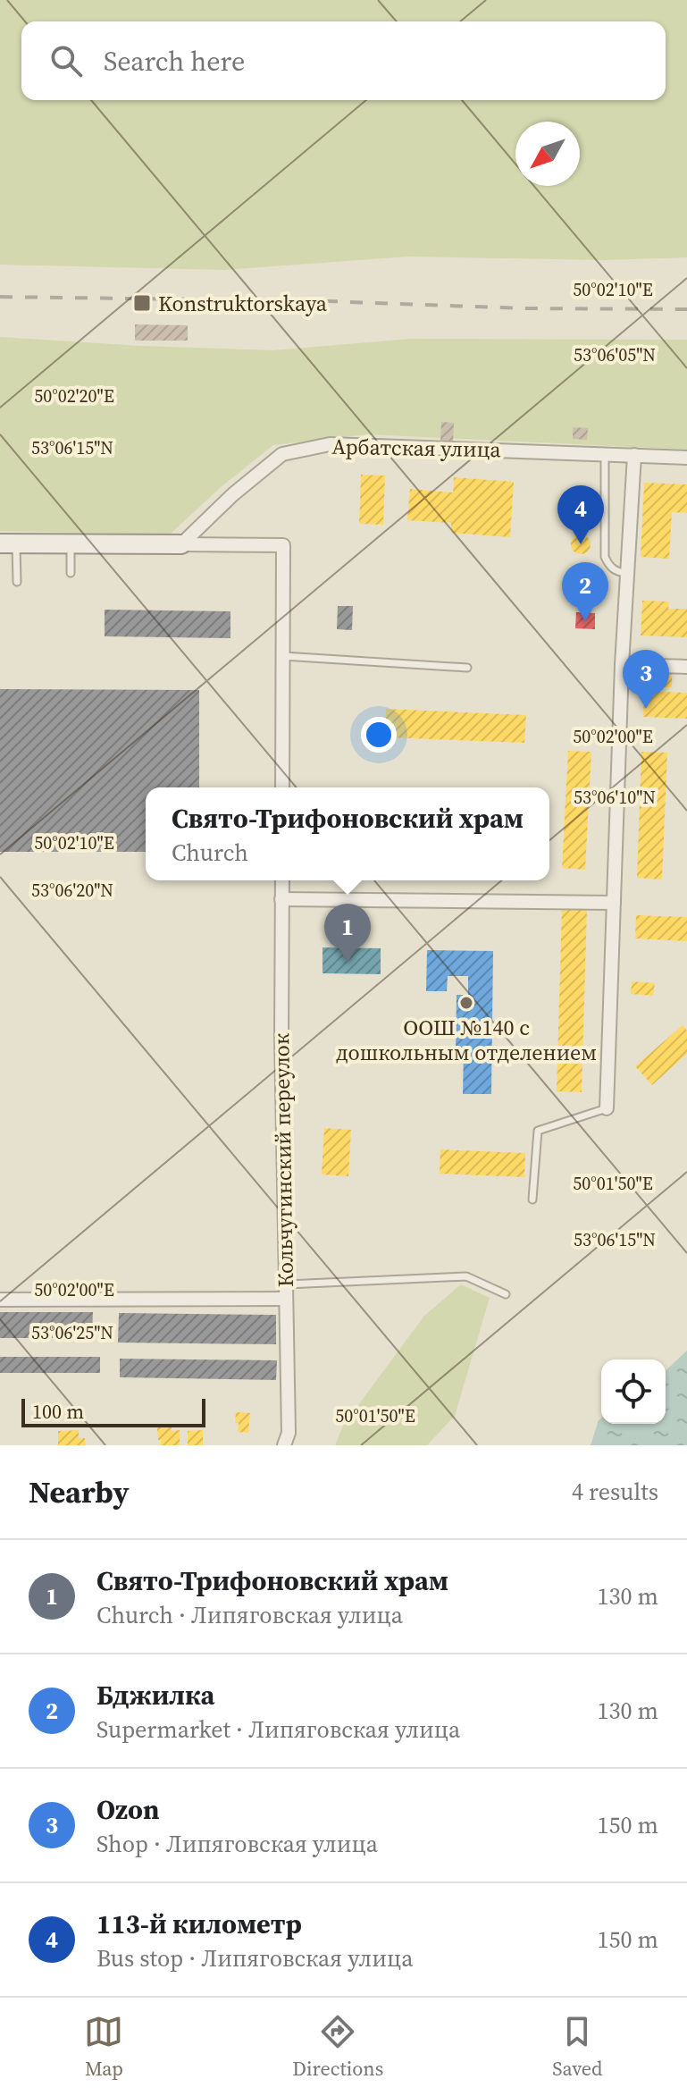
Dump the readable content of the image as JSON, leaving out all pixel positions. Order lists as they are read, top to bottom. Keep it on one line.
{"streets":{"street":["Арбатская улица","Кольчугинский переулок"]},"places":{"transit":["Konstruktorskaya"],"other":["ООШ №140 с дошкольным отделением"]},"scale_bar":"100 m","north":"bottom left","page":{"search":"Search here","pins":["4","2","3","1"],"popup":["Свято-Трифоновский храм","Church"],"scale":"100 m","heading":["Nearby","4 results"],"list":[{"mark":"1","name":"Свято-Трифоновский храм","note":"Church · Липяговская улица","value":"130 m"},{"mark":"2","name":"Бджилка","note":"Supermarket · Липяговская улица","value":"130 m"},{"mark":"3","name":"Ozon","note":"Shop · Липяговская улица","value":"150 m"},{"mark":"4","name":"113-й километр","note":"Bus stop · Липяговская улица","value":"150 m"}],"nav":["Map","Directions","Saved"]},"coordinates":["50°02'10\"E","53°06'05\"N","50°02'20\"E","53°06'15\"N","50°02'00\"E","53°06'10\"N","53°06'20\"N","50°01'50\"E","53°06'25\"N"]}
